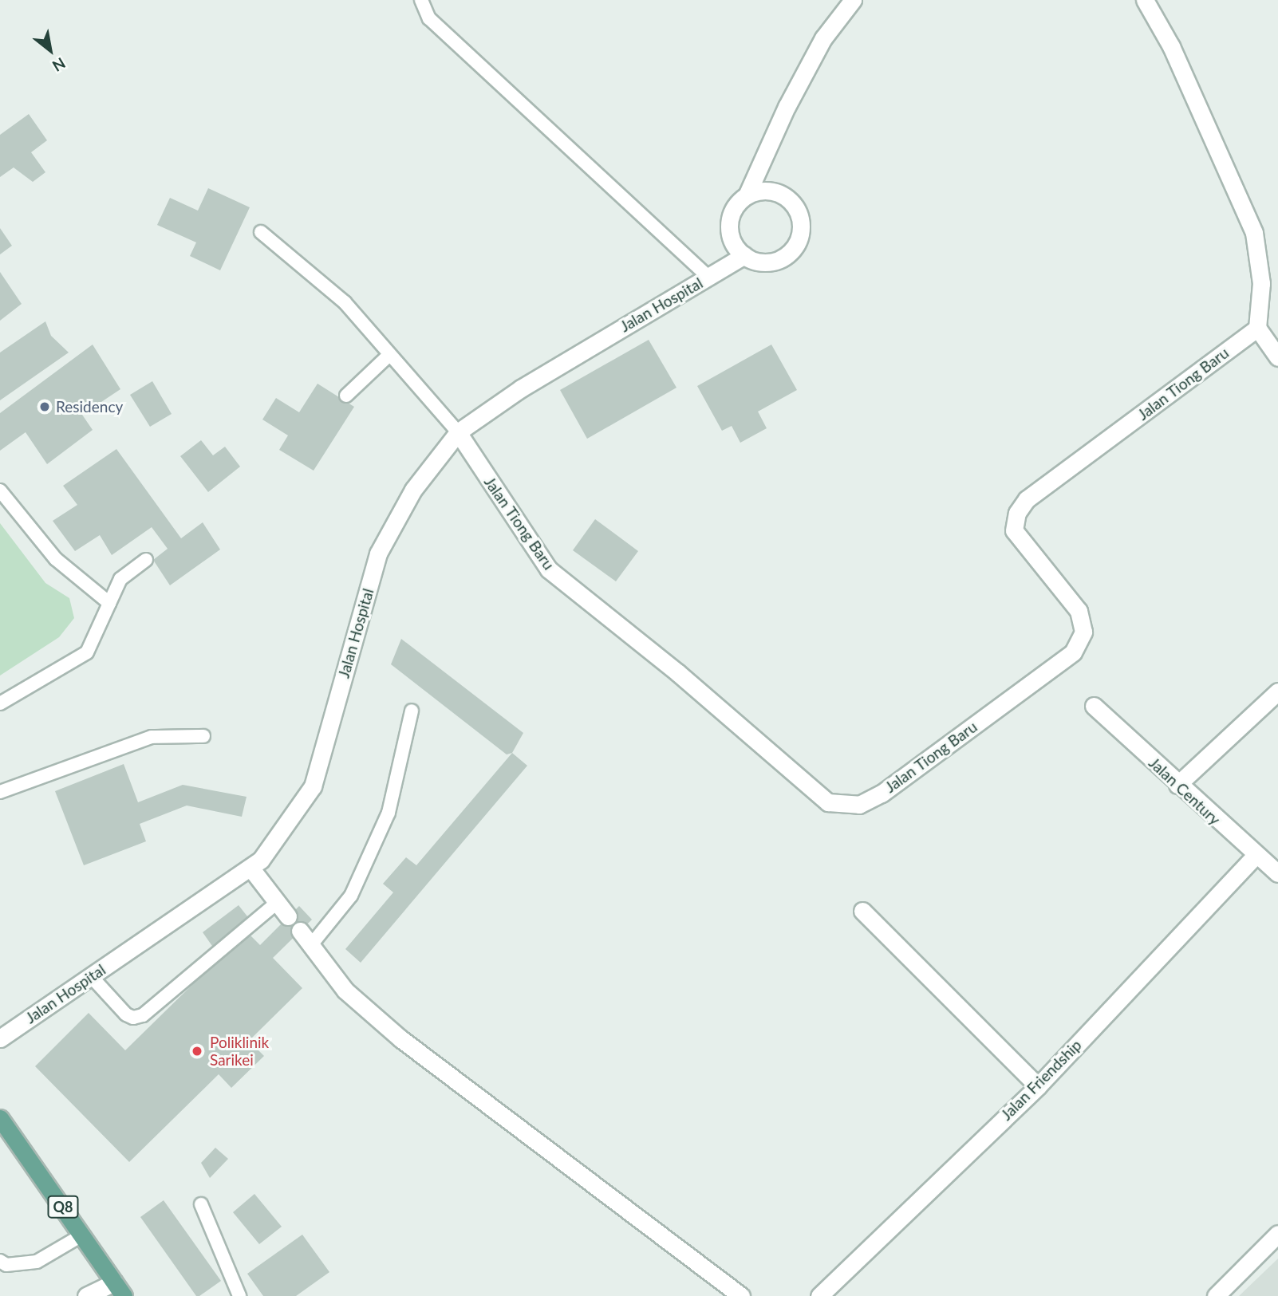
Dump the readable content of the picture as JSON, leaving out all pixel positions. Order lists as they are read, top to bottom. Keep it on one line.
{"streets":{"main road":["Q8"],"street":["Jalan Hospital","Jalan Tiong Baru","Jalan Century","Jalan Friendship"]},"crossings":[["Jalan Hospital","Jalan Tiong Baru"],["Jalan Century","Jalan Friendship"]],"places":["Residency","Poliklinik Sarikei"],"north":"bottom right"}
